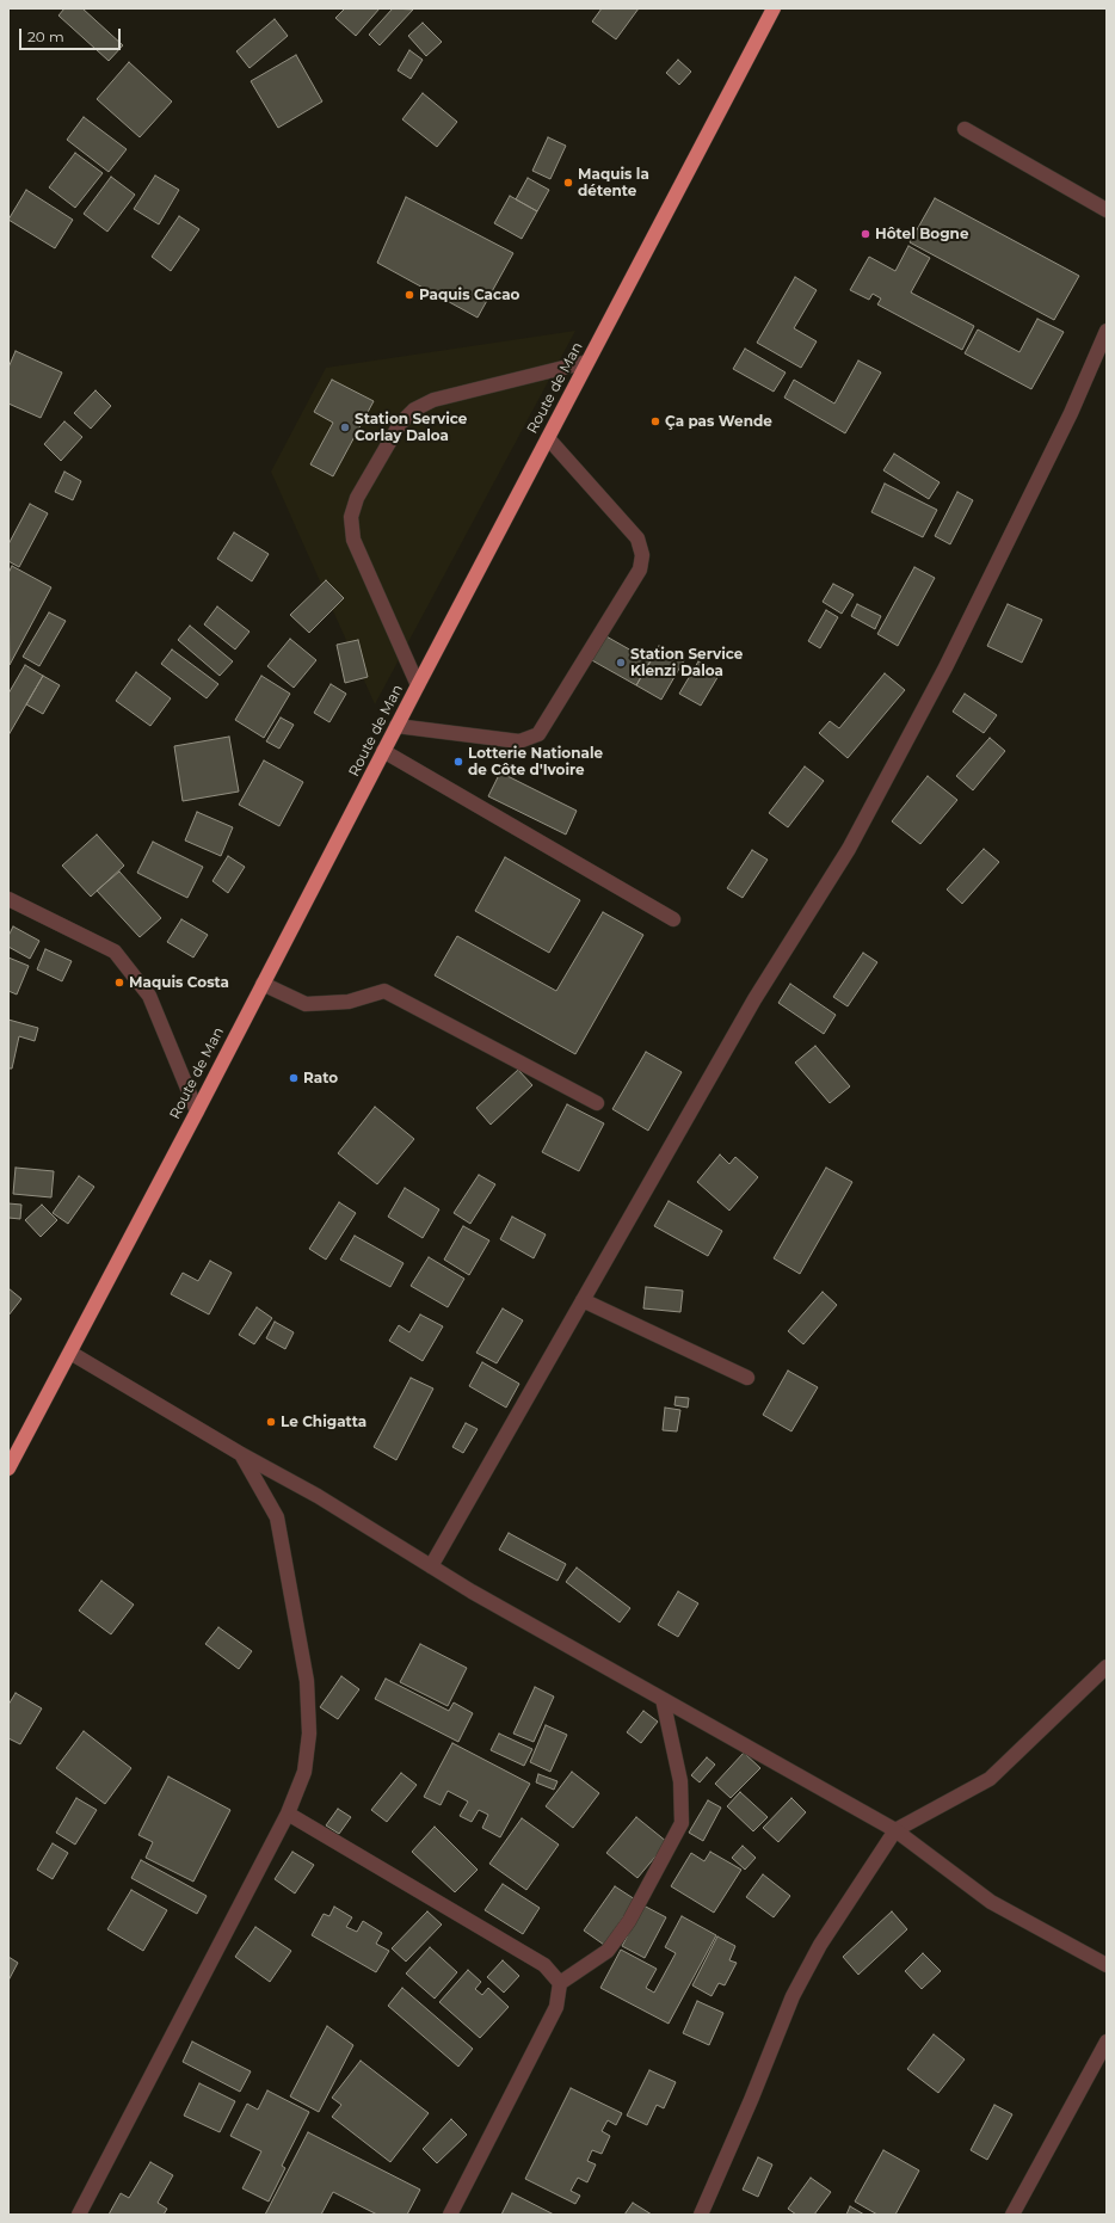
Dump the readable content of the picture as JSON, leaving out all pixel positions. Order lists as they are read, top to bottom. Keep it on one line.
{"streets":{"highway":["Route de Man"]},"places":["Maquis la détente","Hôtel Bogne","Paquis Cacao","Ça pas Wende","Station Service Corlay Daloa","Station Service Klenzi Daloa","Lotterie Nationale de Côte d'Ivoire","Maquis Costa","Rato","Le Chigatta"],"scale_bar":"20 m"}
